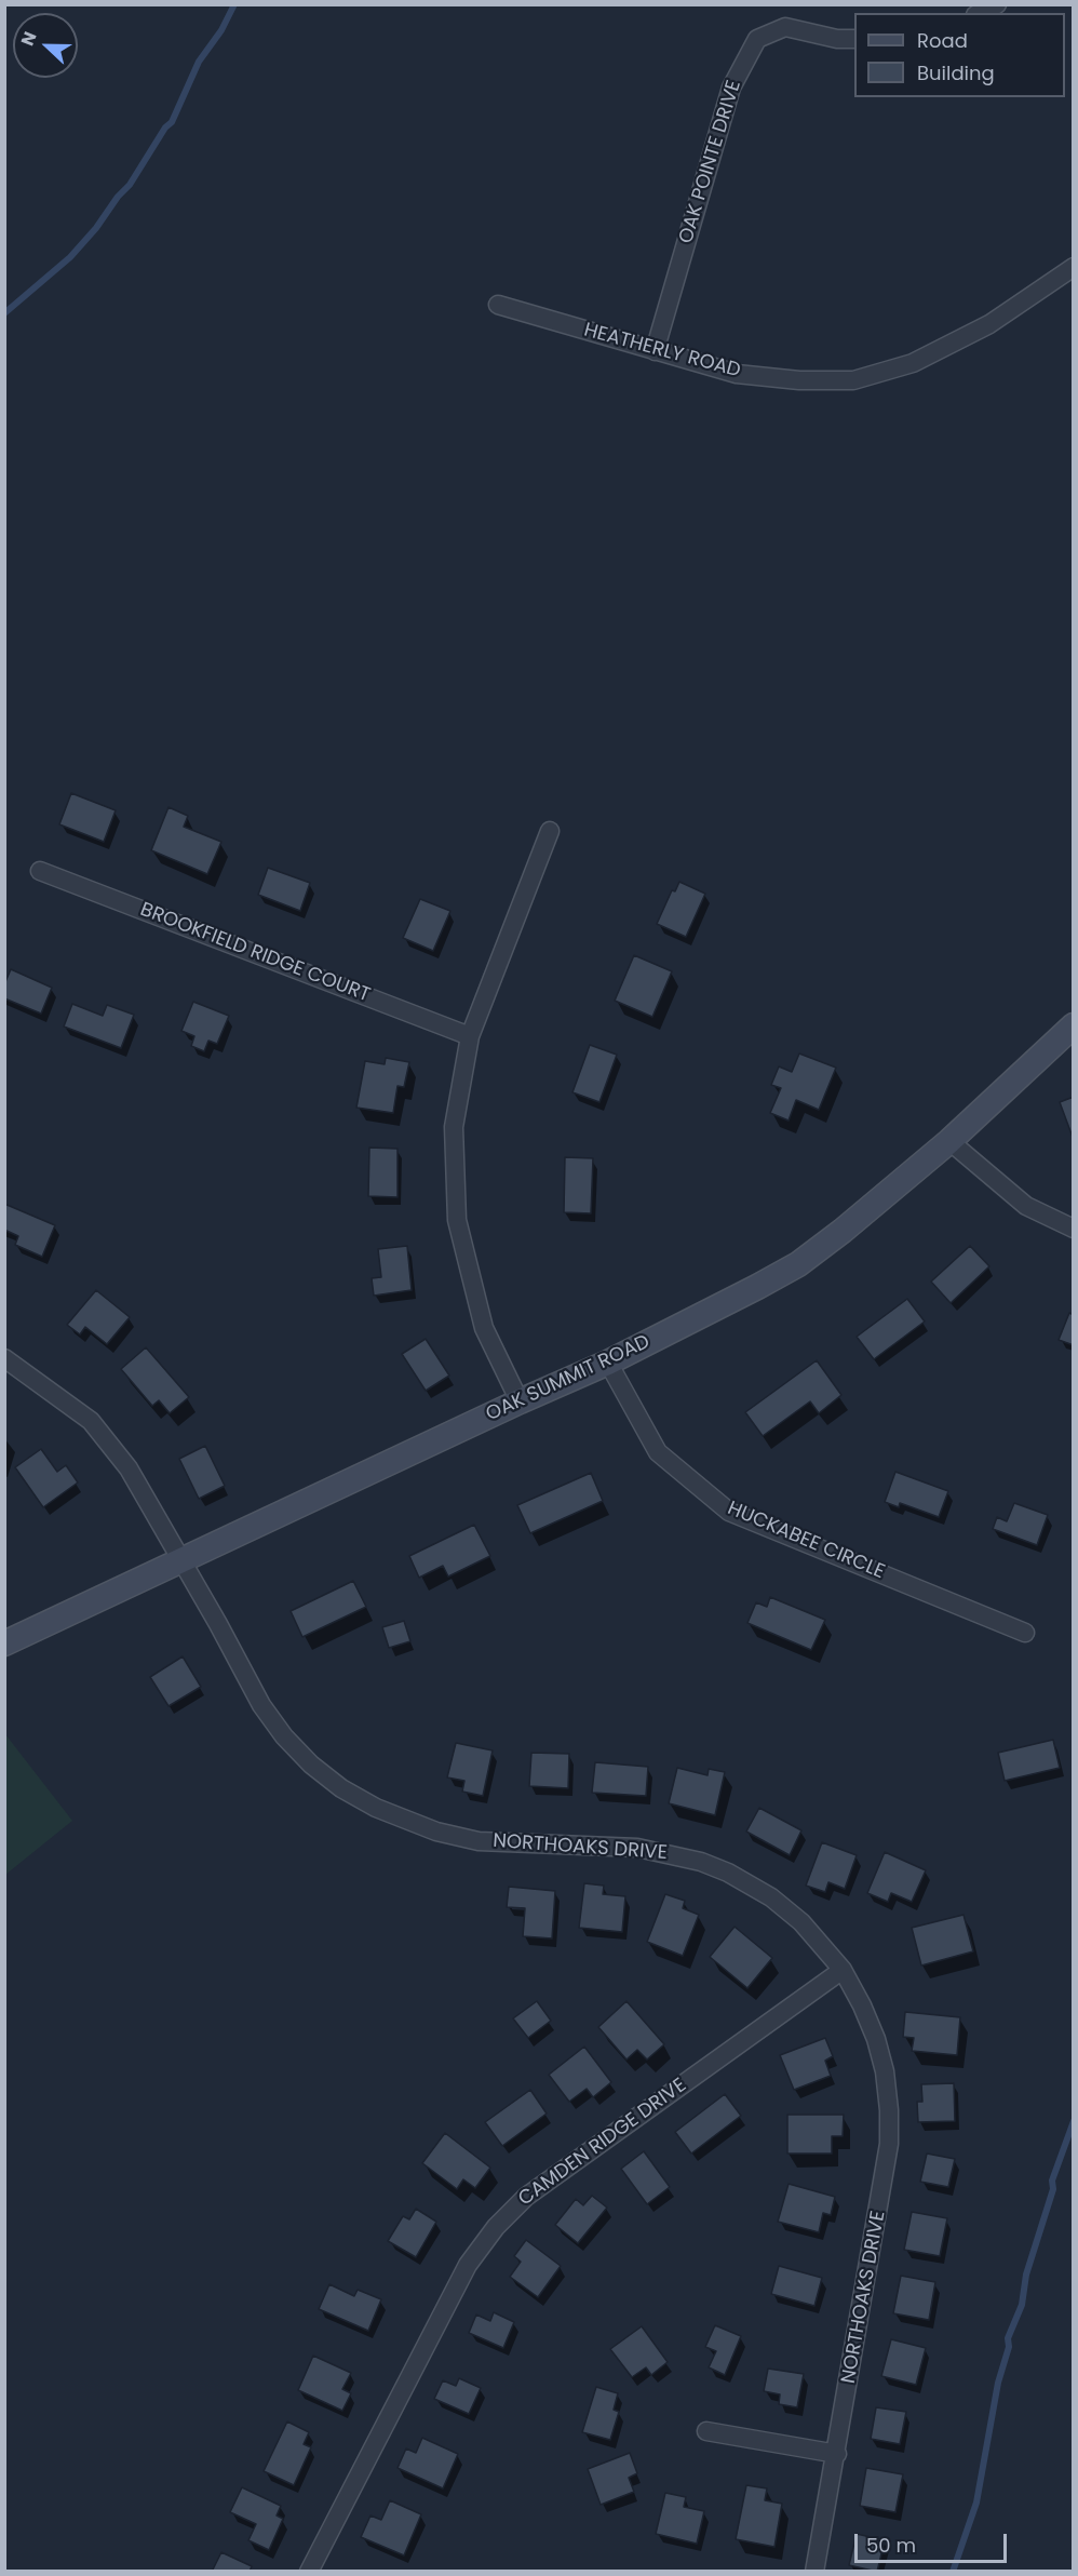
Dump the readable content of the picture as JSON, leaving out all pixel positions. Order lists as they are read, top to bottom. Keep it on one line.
{"streets":{"main road":["OAK SUMMIT ROAD"],"street":["OAK POINTE DRIVE","HEATHERLY ROAD","BROOKFIELD RIDGE COURT","HUCKABEE CIRCLE","NORTHOAKS DRIVE","CAMDEN RIDGE DRIVE"]},"crossings":[["OAK POINTE DRIVE","HEATHERLY ROAD"],["OAK SUMMIT ROAD","HUCKABEE CIRCLE"],["OAK SUMMIT ROAD","NORTHOAKS DRIVE"],["NORTHOAKS DRIVE","CAMDEN RIDGE DRIVE"]],"legend":["Road","Building"],"scale_bar":"50 m","north":"left"}
